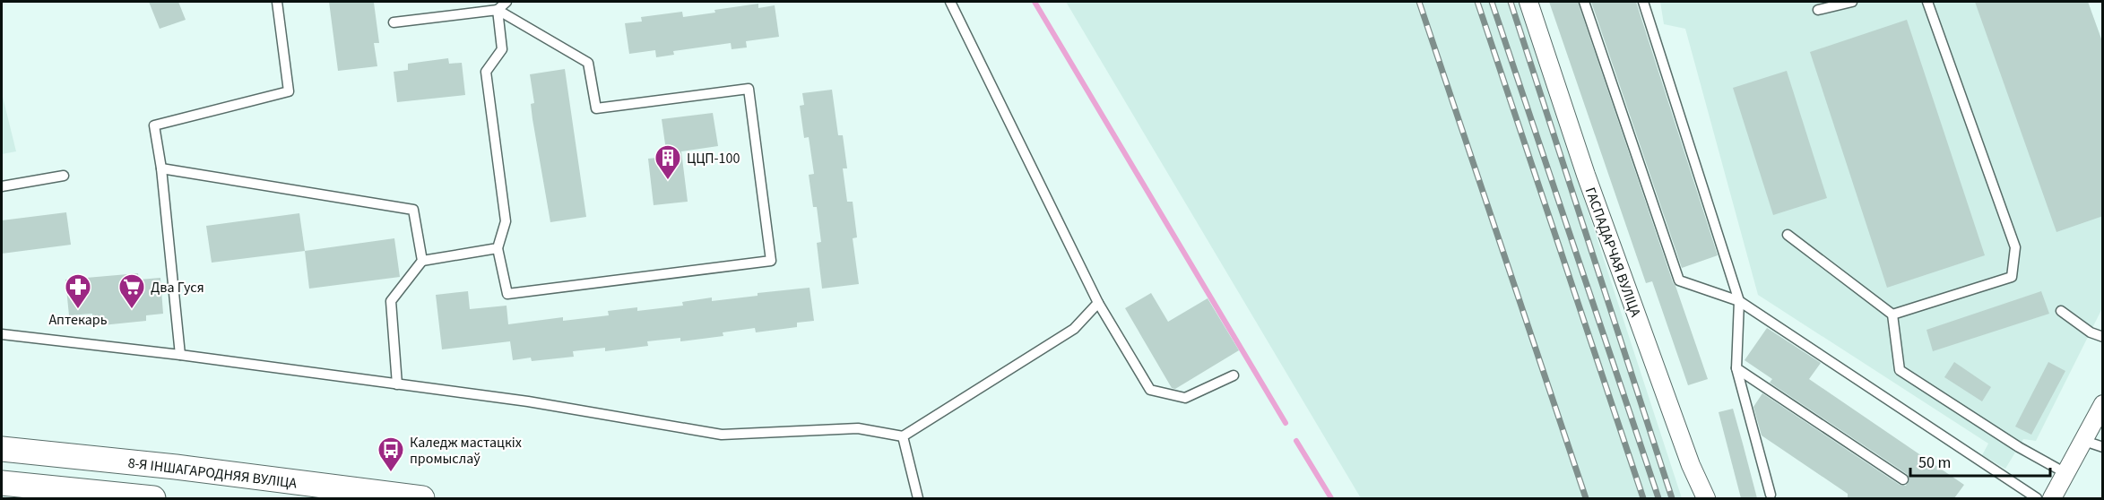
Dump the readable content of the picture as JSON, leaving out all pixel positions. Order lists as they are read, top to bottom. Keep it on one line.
{"streets":{"main road":["8-Я ІНШАГАРОДНЯЯ ВУЛІЦА"],"street":["ГАСПАДАРЧАЯ ВУЛІЦА"]},"places":{"building":["ЦЦП-100"],"pharmacy":["Аптекарь"],"supermarket":["Два Гуся"],"bus stop":["Каледж мастацкіх промыслаў"]},"scale_bar":"50 m"}
